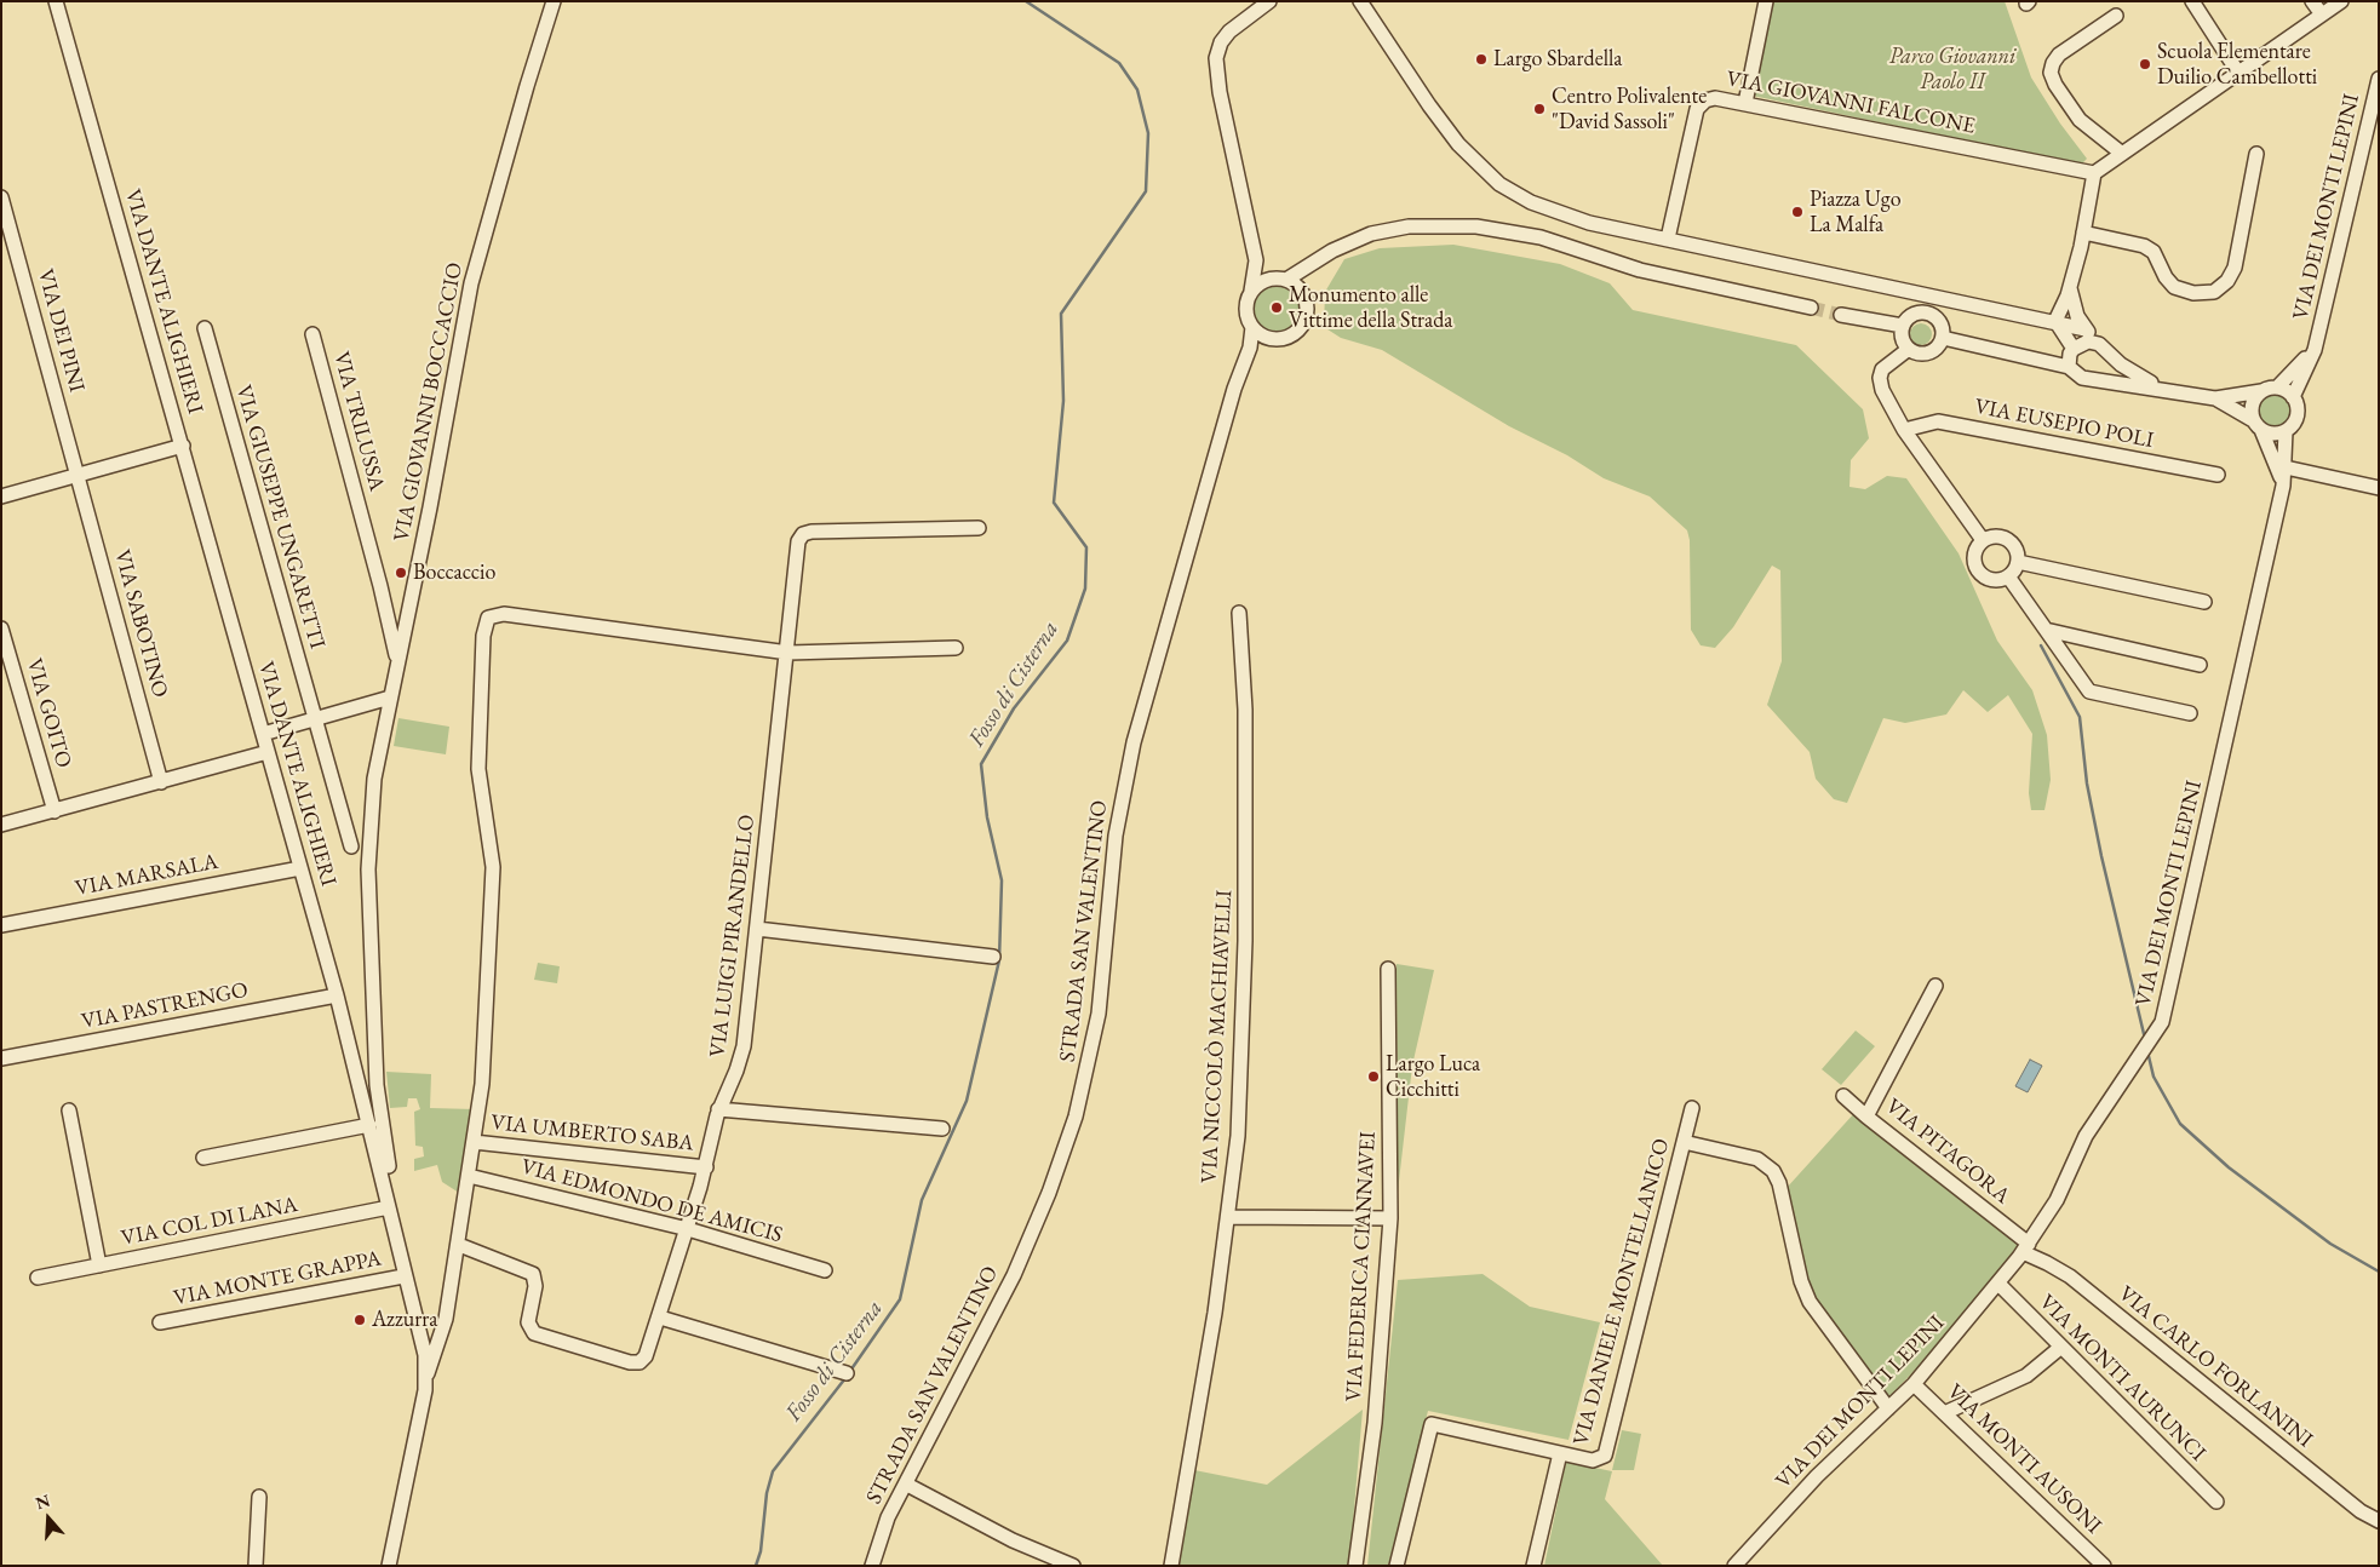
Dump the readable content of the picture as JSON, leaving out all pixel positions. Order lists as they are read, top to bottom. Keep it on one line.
{"streets":{"street":["VIA GIOVANNI FALCONE","VIA DEI MONTI LEPINI","VIA DANTE ALIGHIERI","VIA DEI PINI","VIA GIOVANNI BOCCACCIO","VIA TRILUSSA","VIA EUSEPIO POLI","VIA GIUSEPPE UNGARETTI","VIA SABOTINO","VIA GOITO","VIA MARSALA","STRADA SAN VALENTINO","VIA LUIGI PIRANDELLO","VIA PASTRENGO","VIA NICCOLÒ MACHIAVELLI","VIA UMBERTO SABA","VIA PITAGORA","VIA EDMONDO DE AMICIS","VIA COL DI LANA","VIA FEDERICA CIANNAVEI","VIA MONTE GRAPPA","VIA DANIELE MONTELLANICO","VIA CARLO FORLANINI","VIA MONTI AURUNCI","VIA MONTI AUSONI"]},"crossings":[["VIA DEI MONTI LEPINI","VIA PITAGORA"],["VIA DEI MONTI LEPINI","VIA CARLO FORLANINI"],["VIA DEI MONTI LEPINI","VIA MONTI AURUNCI"],["VIA DEI MONTI LEPINI","VIA MONTI AUSONI"],["VIA DANTE ALIGHIERI","VIA GIOVANNI BOCCACCIO"],["VIA DANTE ALIGHIERI","VIA MARSALA"],["VIA DANTE ALIGHIERI","VIA PASTRENGO"],["VIA DANTE ALIGHIERI","VIA COL DI LANA"],["VIA DANTE ALIGHIERI","VIA MONTE GRAPPA"],["VIA DEI PINI","VIA SABOTINO"],["VIA GIOVANNI BOCCACCIO","VIA TRILUSSA"],["VIA LUIGI PIRANDELLO","VIA UMBERTO SABA"],["VIA LUIGI PIRANDELLO","VIA EDMONDO DE AMICIS"],["VIA PITAGORA","VIA CARLO FORLANINI"]],"water":["Fosso di Cisterna"],"parks":["Parco Giovanni Paolo II"],"places":["Largo Sbardella","Scuola Elementare Duilio Cambellotti","Centro Polivalente \"David Sassoli\"","Piazza Ugo La Malfa","Monumento alle Vittime della Strada","Boccaccio","Largo Luca Cicchitti","Azzurra"],"north":"top"}
